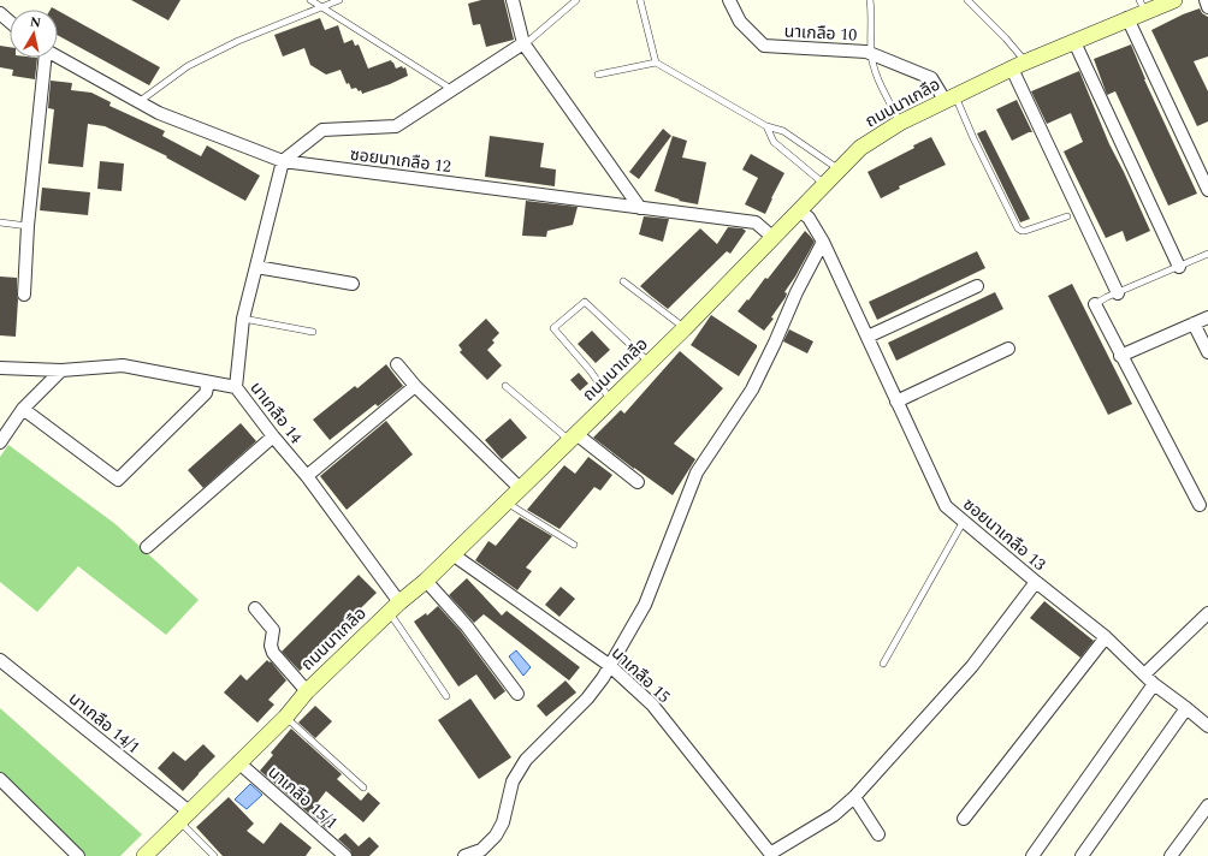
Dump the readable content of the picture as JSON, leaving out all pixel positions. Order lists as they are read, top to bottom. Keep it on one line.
{"streets":{"street":["นาเกลือ 10","ถนนนาเกลือ","ซอยนาเกลือ 12","นาเกลือ 14","ซอยนาเกลือ 13","นาเกลือ 15","นาเกลือ 14/1","นาเกลือ 15/1"]},"crossings":[["นาเกลือ 10","ถนนนาเกลือ"],["ถนนนาเกลือ","ซอยนาเกลือ 12"],["ถนนนาเกลือ","นาเกลือ 14"],["ถนนนาเกลือ","ซอยนาเกลือ 13"],["ถนนนาเกลือ","นาเกลือ 15"],["ถนนนาเกลือ","นาเกลือ 14/1"],["ถนนนาเกลือ","นาเกลือ 15/1"]],"north":"top"}
